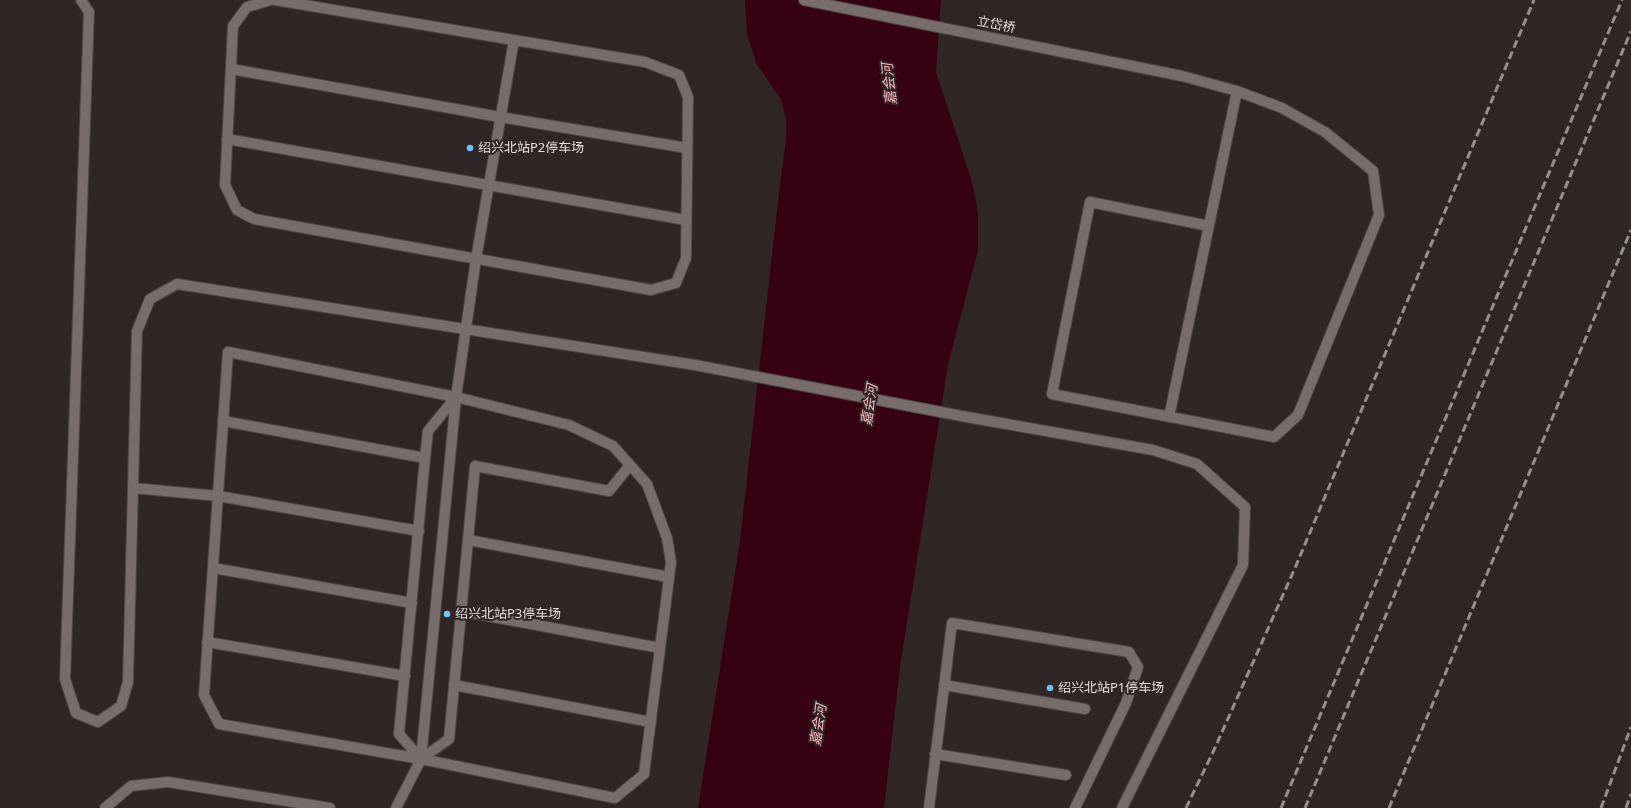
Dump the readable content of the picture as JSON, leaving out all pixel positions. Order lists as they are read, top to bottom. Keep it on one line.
{"streets":{"lane":["立岱桥"]},"water":["嘉会河"],"places":["绍兴北站P2停车场","绍兴北站P3停车场","绍兴北站P1停车场"]}
